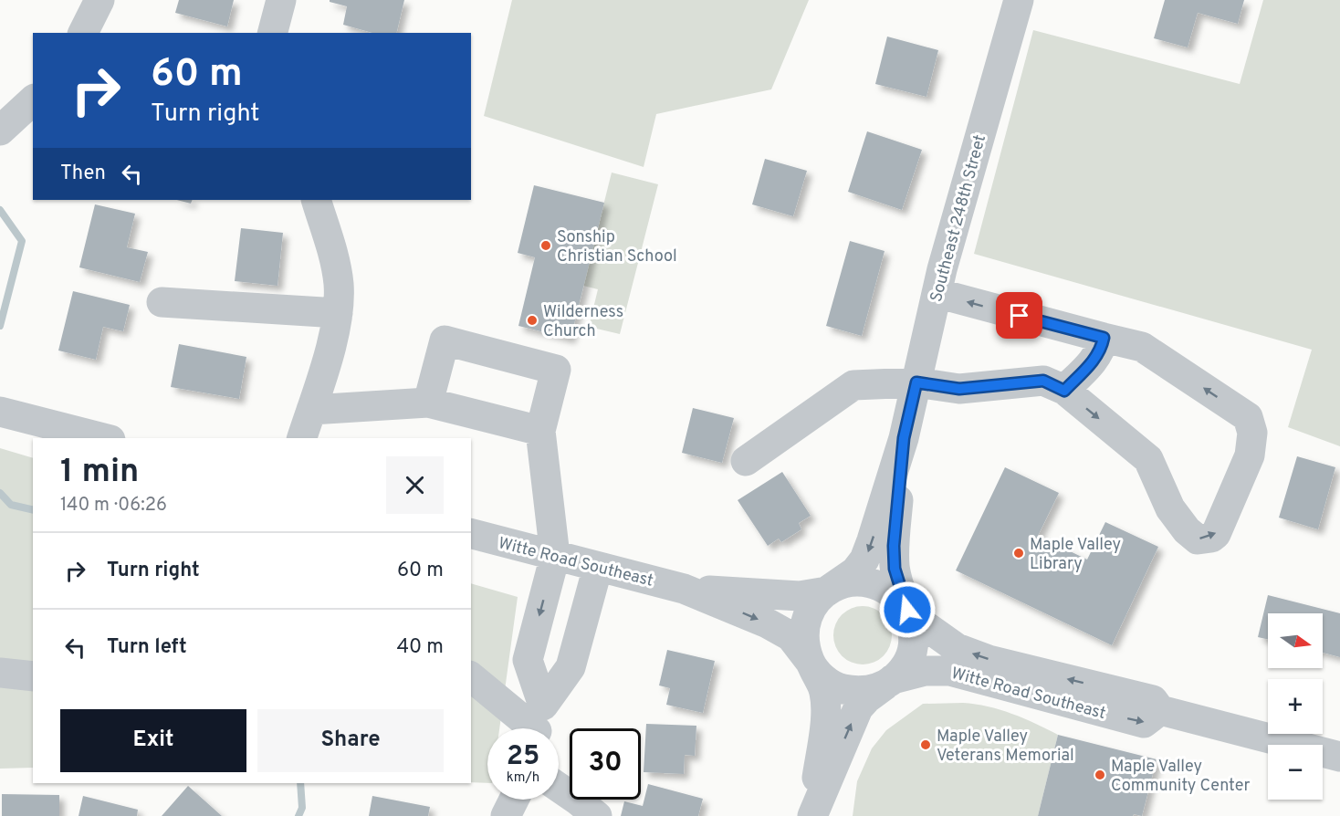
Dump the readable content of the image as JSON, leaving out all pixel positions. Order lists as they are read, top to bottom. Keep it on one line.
{"streets":{"street":["Southeast 248th Street","Witte Road Southeast"]},"crossings":[["Southeast 248th Street","Witte Road Southeast"]],"places":["Sonship Christian School","Wilderness Church","Maple Valley Library","Maple Valley Veterans Memorial","Maple Valley Community Center"],"north":"right","page":{"turn":["60 m","Turn right"],"then":"Then","heading":["1 min","140 m · 06:26"],"list":[{"name":"Turn right","value":"60 m"},{"name":"Turn left","value":"40 m"}],"map_buttons":["+","−"],"buttons":["Exit","Share"],"speed":"25 km/h","limit":"30"}}
